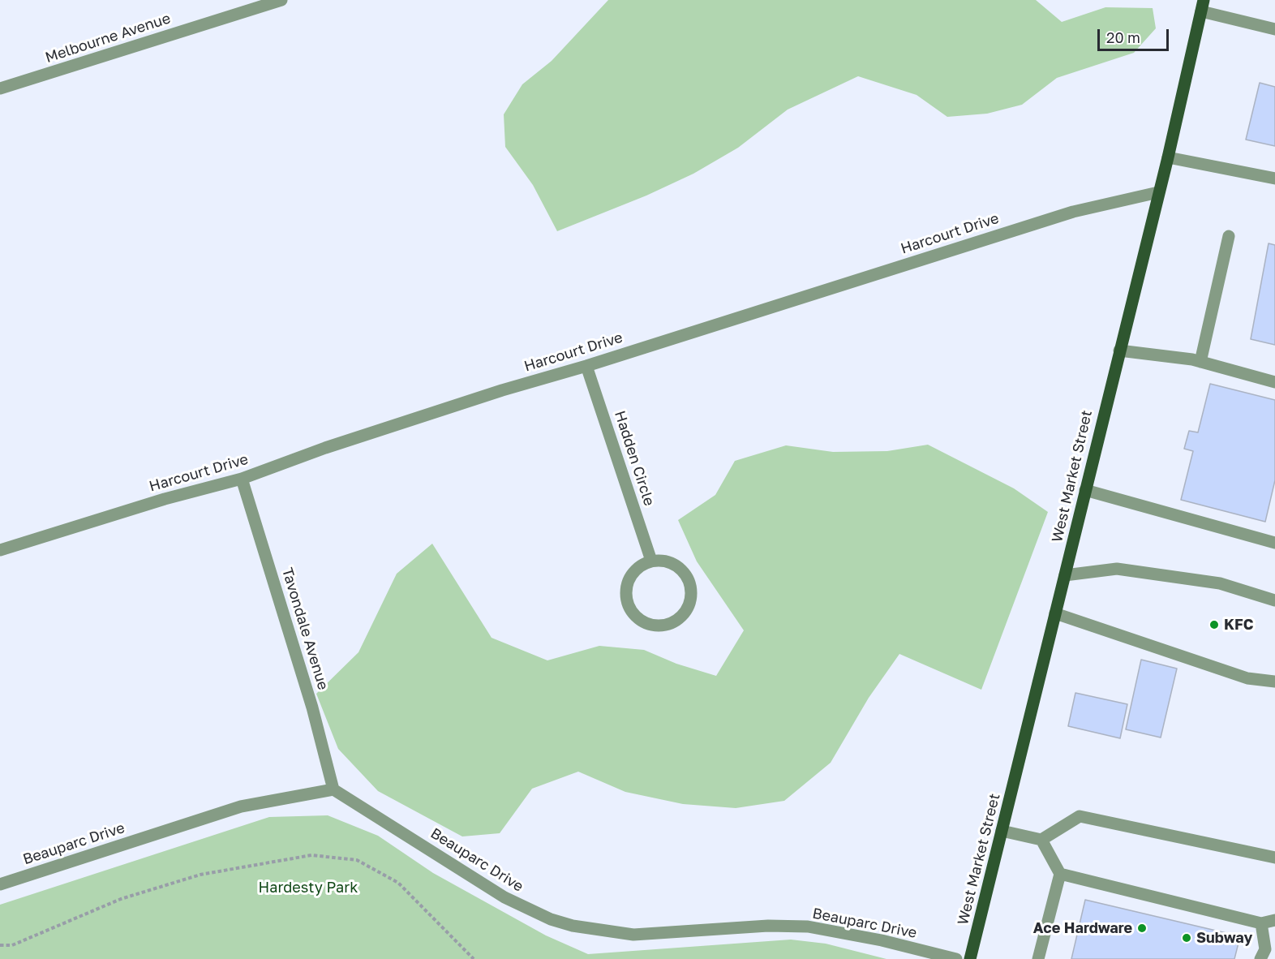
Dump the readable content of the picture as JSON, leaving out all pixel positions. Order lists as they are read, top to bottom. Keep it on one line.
{"streets":{"main road":["West Market Street"],"street":["Melbourne Avenue","Harcourt Drive","Hadden Circle","Tavondale Avenue","Beauparc Drive"]},"crossings":[["Harcourt Drive","Hadden Circle"],["Harcourt Drive","West Market Street"],["Harcourt Drive","Tavondale Avenue"],["Tavondale Avenue","Beauparc Drive"]],"parks":["Hardesty Park"],"places":["KFC","Ace Hardware","Subway"],"scale_bar":"20 m"}
